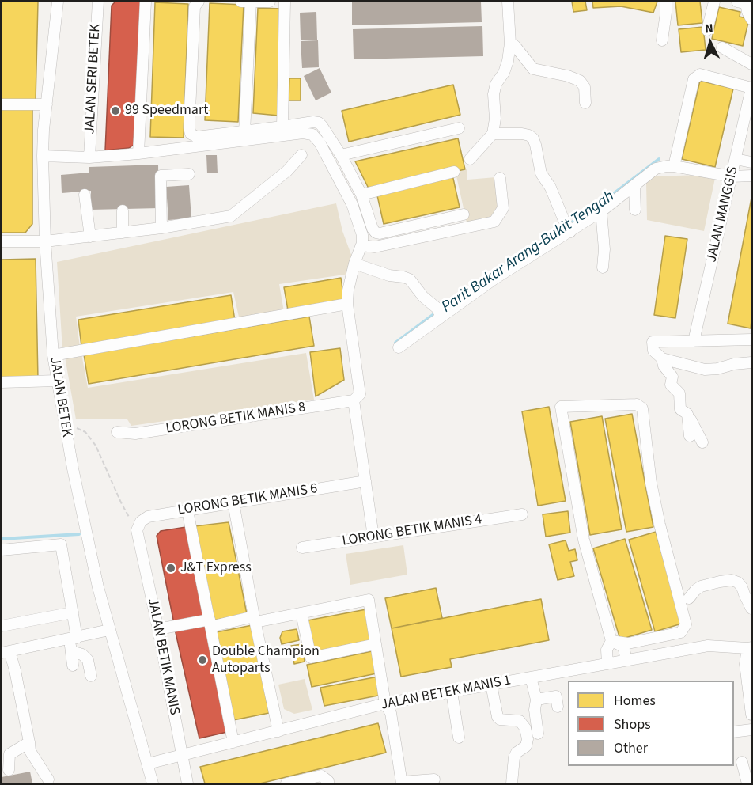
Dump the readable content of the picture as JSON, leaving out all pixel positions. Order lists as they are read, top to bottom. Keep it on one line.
{"streets":{"street":["JALAN SERI BETEK","JALAN MANGGIS","JALAN BETEK","LORONG BETIK MANIS 8","LORONG BETIK MANIS 6","LORONG BETIK MANIS 4","JALAN BETIK MANIS","JALAN BETEK MANIS 1"]},"crossings":[["JALAN BETEK","JALAN BETEK MANIS 1"],["LORONG BETIK MANIS 6","JALAN BETIK MANIS"],["JALAN BETIK MANIS","JALAN BETEK MANIS 1"]],"water":["Parit Bakar Arang-Bukit Tengah"],"places":["99 Speedmart","J&T Express","Double Champion Autoparts"],"legend":["Homes","Shops","Other"],"north":"top"}
